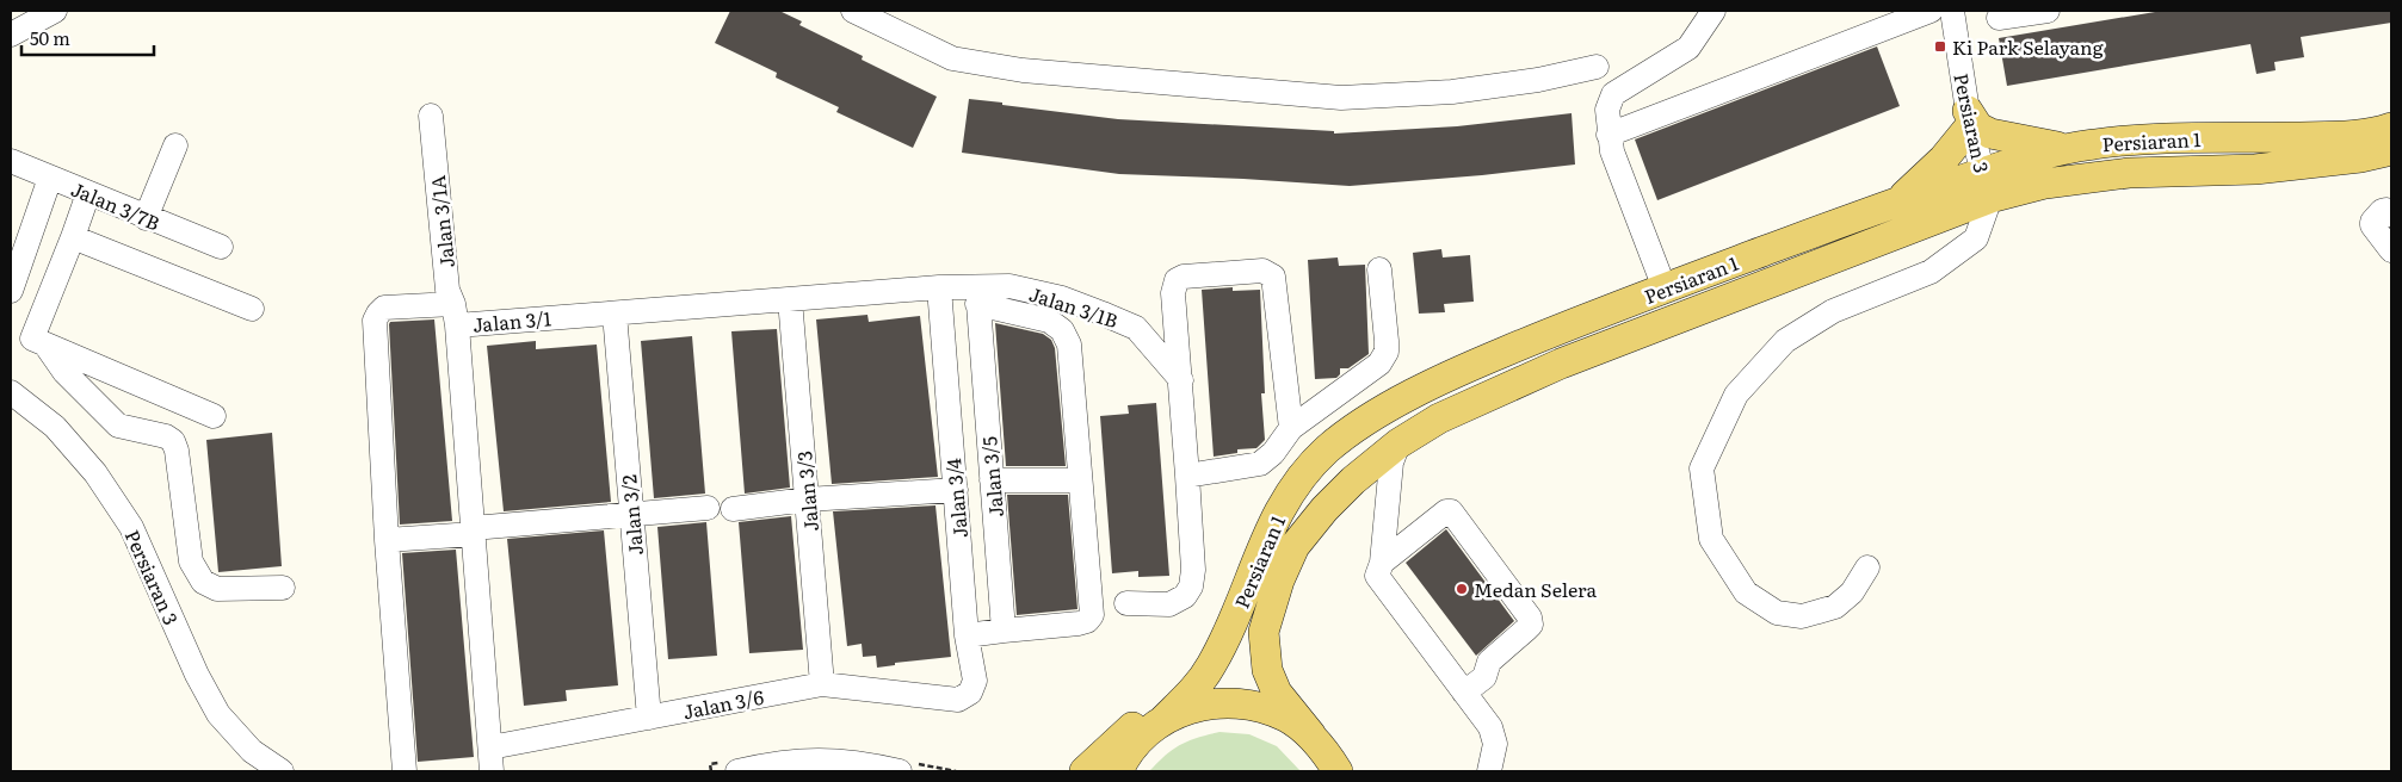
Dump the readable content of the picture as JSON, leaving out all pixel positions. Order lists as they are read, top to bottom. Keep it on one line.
{"streets":{"main road":["Persiaran 1"],"street":["Persiaran 3","Jalan 3/7B","Jalan 3/1A","Jalan 3/1B","Jalan 3/1","Jalan 3/5","Jalan 3/3","Jalan 3/4","Jalan 3/2","Jalan 3/6"]},"crossings":[["Persiaran 3","Persiaran 1"],["Jalan 3/1A","Jalan 3/1"],["Jalan 3/1B","Jalan 3/1"],["Jalan 3/1B","Jalan 3/5"],["Jalan 3/1","Jalan 3/5"],["Jalan 3/1","Jalan 3/3"],["Jalan 3/1","Jalan 3/4"],["Jalan 3/1","Jalan 3/2"],["Jalan 3/1","Jalan 3/6"],["Jalan 3/3","Jalan 3/6"],["Jalan 3/4","Jalan 3/6"],["Jalan 3/2","Jalan 3/6"]],"places":{"transit":["Ki Park Selayang"],"other":["Medan Selera"]},"scale_bar":"50 m"}
